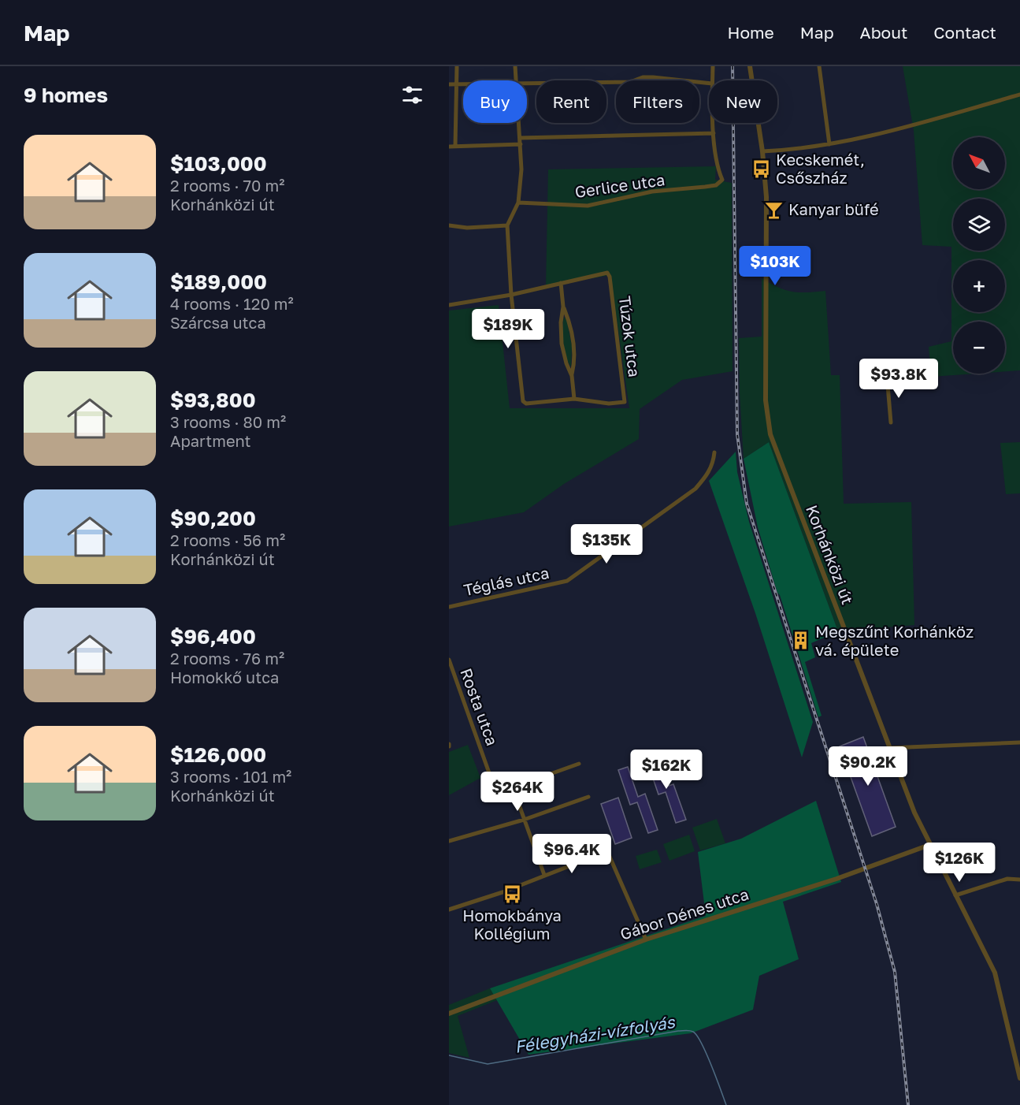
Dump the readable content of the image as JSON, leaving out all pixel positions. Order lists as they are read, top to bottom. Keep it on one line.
{"streets":{"street":["Gerlice utca","Túzok utca","Korhánközi út","Téglás utca","Rosta utca","Gábor Dénes utca"]},"crossings":[["Korhánközi út","Gábor Dénes utca"]],"water":["Félegyházi-vízfolyás"],"places":{"bus stop":["Kecskemét, Csőszház","Homokbánya Kollégium"],"bar":["Kanyar büfé"],"building":["Megszűnt Korhánköz vá. épülete"]},"north":"top left","page":{"header":"Map","nav":["Home","Map","About","Contact"],"heading":"9 homes","chip":["Buy","Rent","Filters","New"],"list":[{"name":"$103,000","note":"2 rooms · 70 m² · Korhánközi út"},{"name":"$189,000","note":"4 rooms · 120 m² · Szárcsa utca"},{"name":"$93,800","note":"3 rooms · 80 m² · Apartment"},{"name":"$90,200","note":"2 rooms · 56 m² · Korhánközi út"},{"name":"$96,400","note":"2 rooms · 76 m² · Homokkő utca"},{"name":"$126,000","note":"3 rooms · 101 m² · Korhánközi út"}],"map_buttons":["+","−"],"price":["$103K","$189K","$93.8K","$135K","$90.2K","$162K","$264K","$96.4K","$126K"]}}
